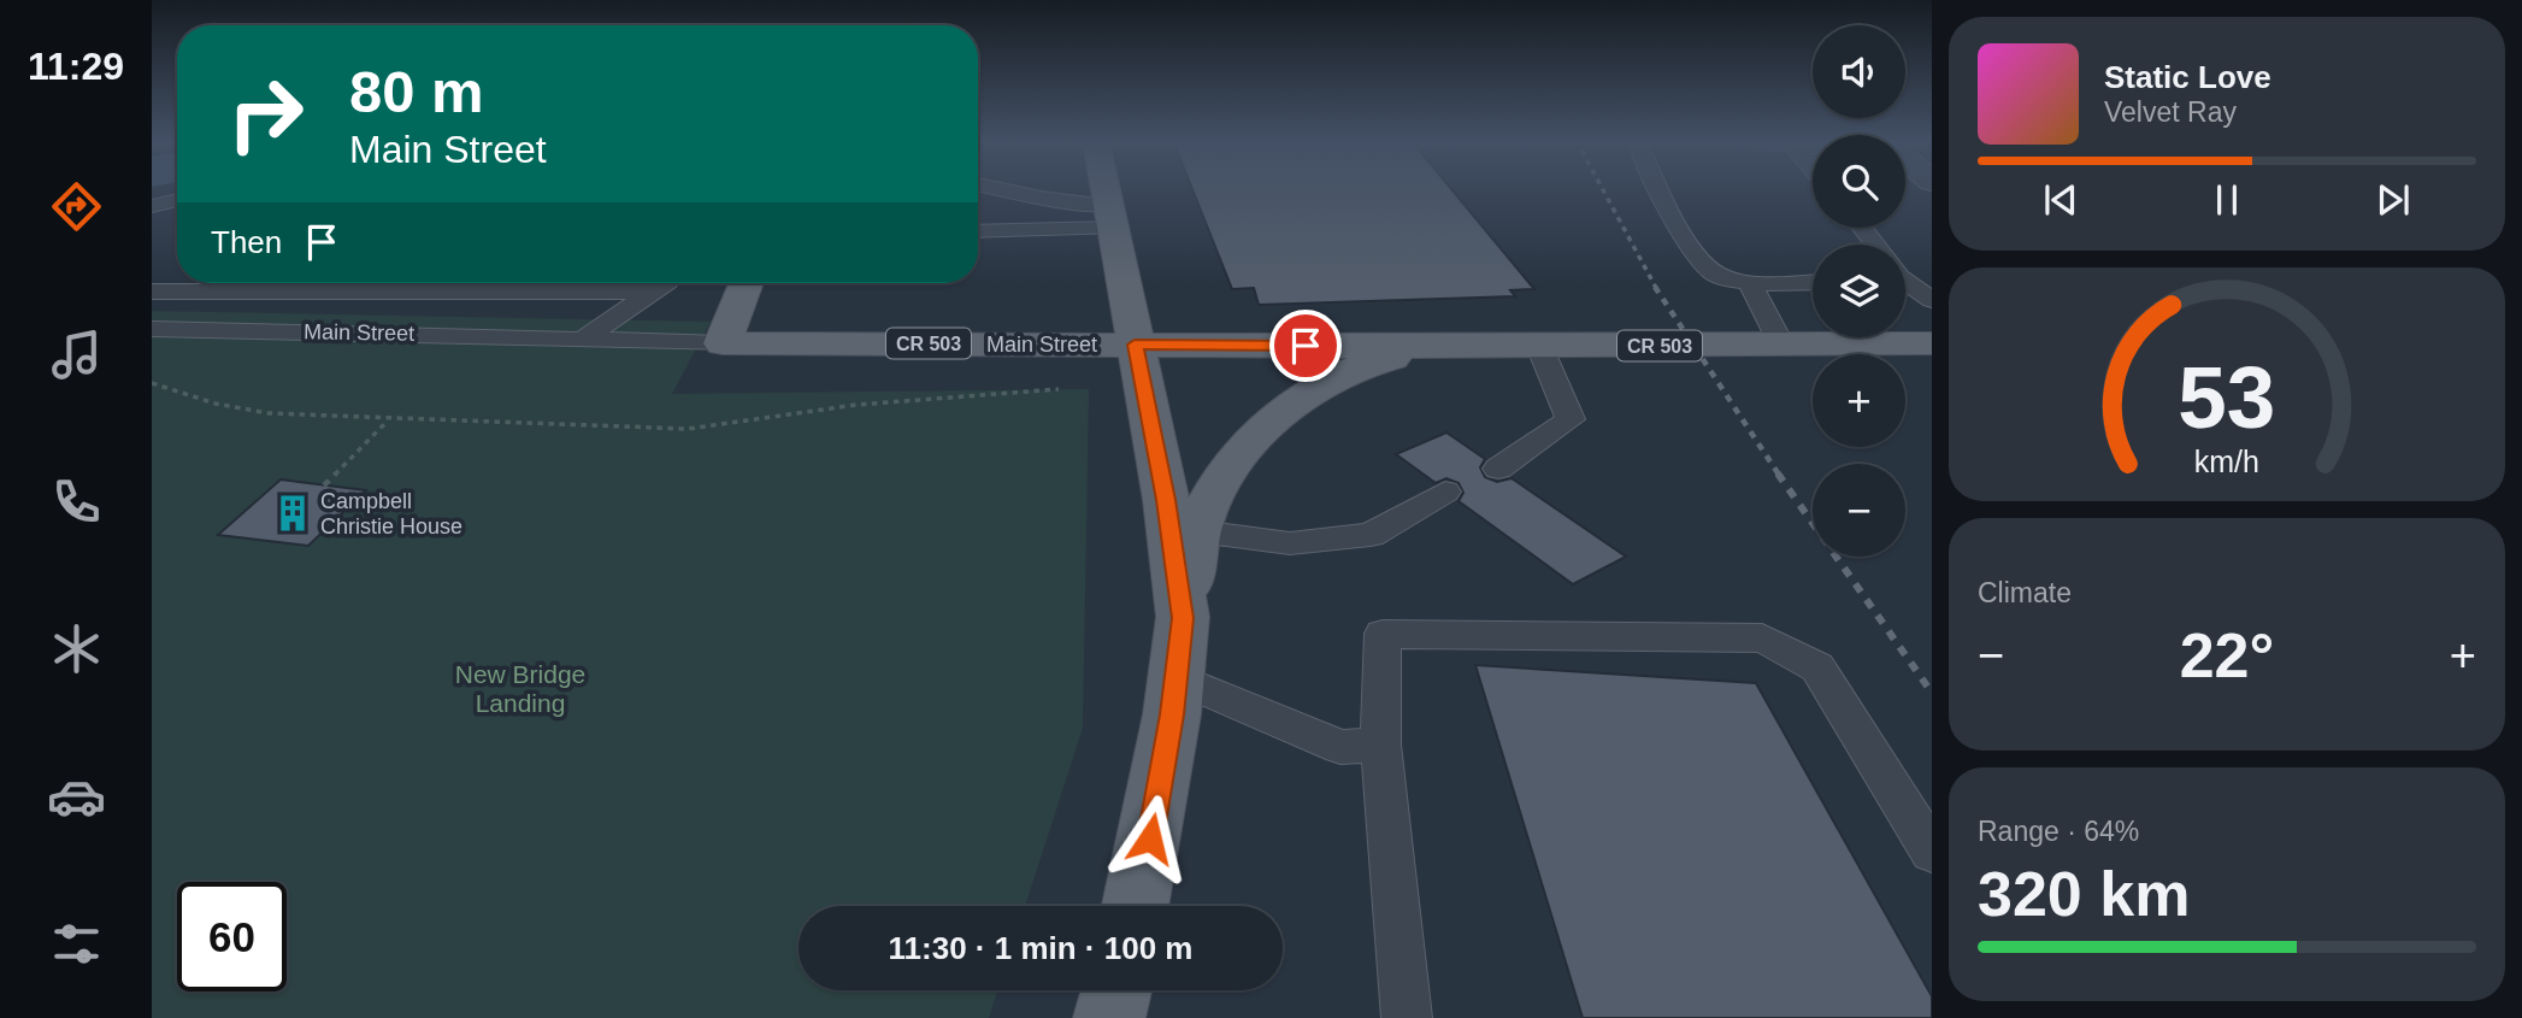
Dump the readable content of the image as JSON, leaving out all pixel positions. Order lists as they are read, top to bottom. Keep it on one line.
{"streets":{"main road":["Main Street","CR 503"]},"parks":["New Bridge Landing"],"places":{"building":["Campbell Christie House"]},"page":{"tabs":"11:29","map_buttons":["+","−"],"turn":["80 m","Main Street"],"song":["Static Love","Velvet Ray"],"then":"Then","tile":["Climate",["Range · 64%","320 km"]],"heat":["−","22°","+"],"limit":"60","trip":"11:30 · 1 min · 100 m","gauge":["53","km/h"]}}
